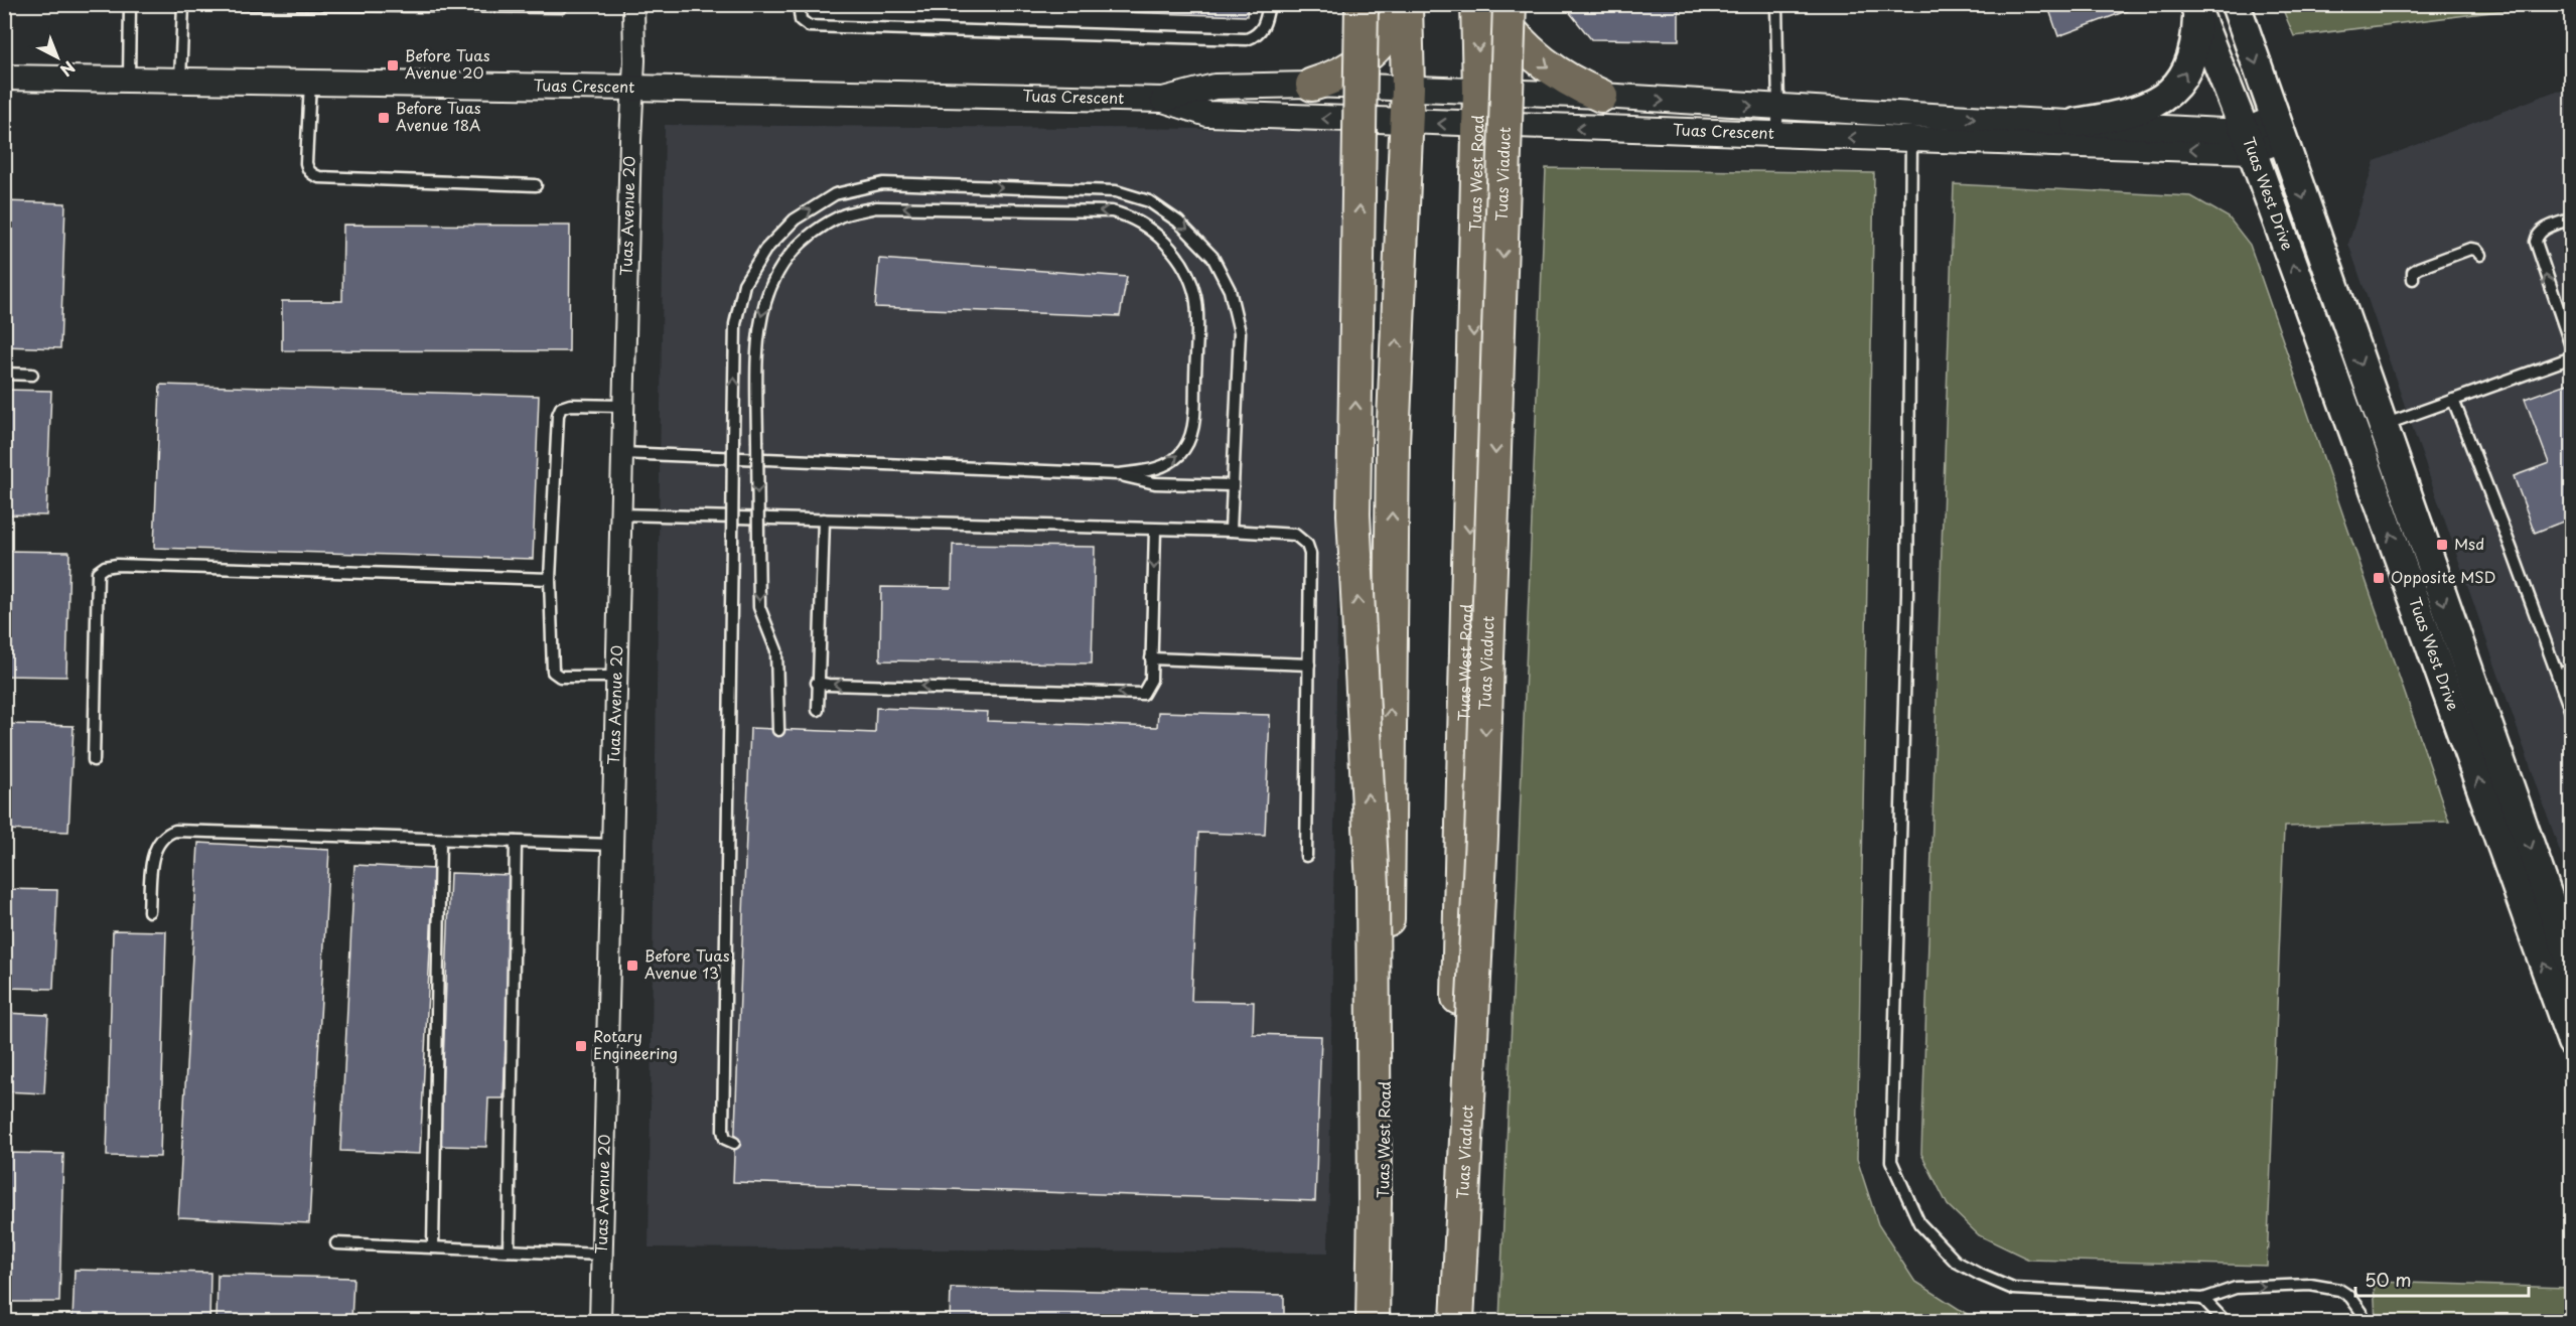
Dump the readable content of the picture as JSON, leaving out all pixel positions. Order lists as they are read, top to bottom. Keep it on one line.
{"streets":{"main road":["Tuas West Road","Tuas Viaduct","Tuas West Drive"],"street":["Tuas Crescent","Tuas Avenue 20"]},"crossings":[["Tuas Crescent","Tuas West Road"],["Tuas Crescent","Tuas West Drive"],["Tuas Crescent","Tuas Avenue 20"]],"places":{"transit":["Before Tuas Avenue 20","Before Tuas Avenue 18A","Msd","Opposite MSD","Before Tuas Avenue 13","Rotary Engineering"]},"scale_bar":"50 m","north":"bottom right"}
